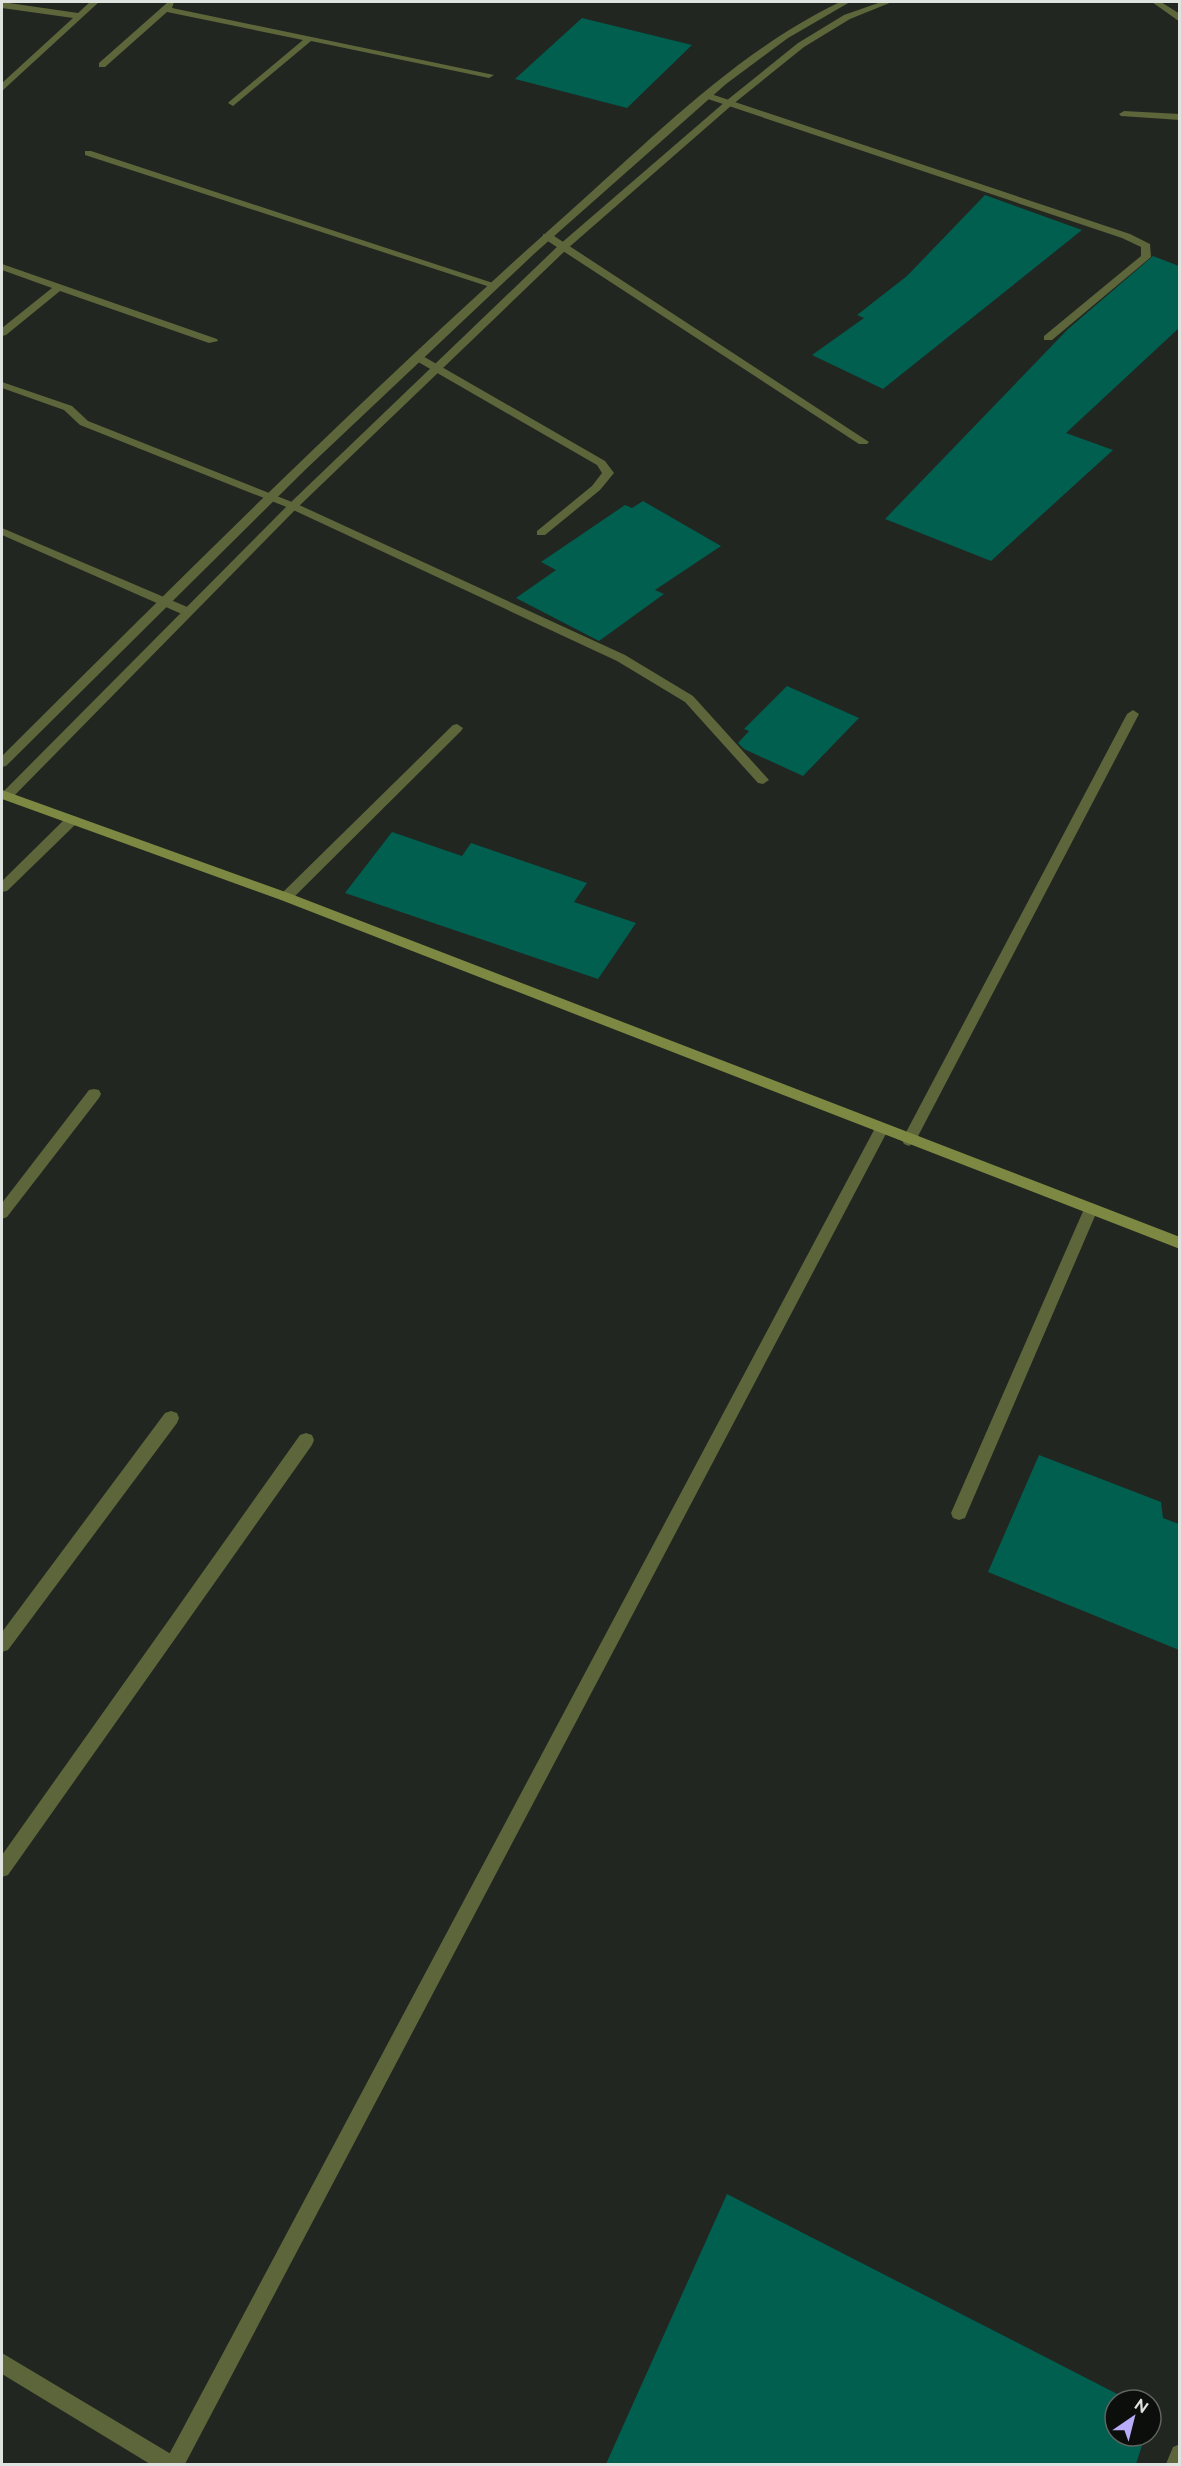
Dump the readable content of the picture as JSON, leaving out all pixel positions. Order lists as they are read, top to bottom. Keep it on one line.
{"north":"top right"}
